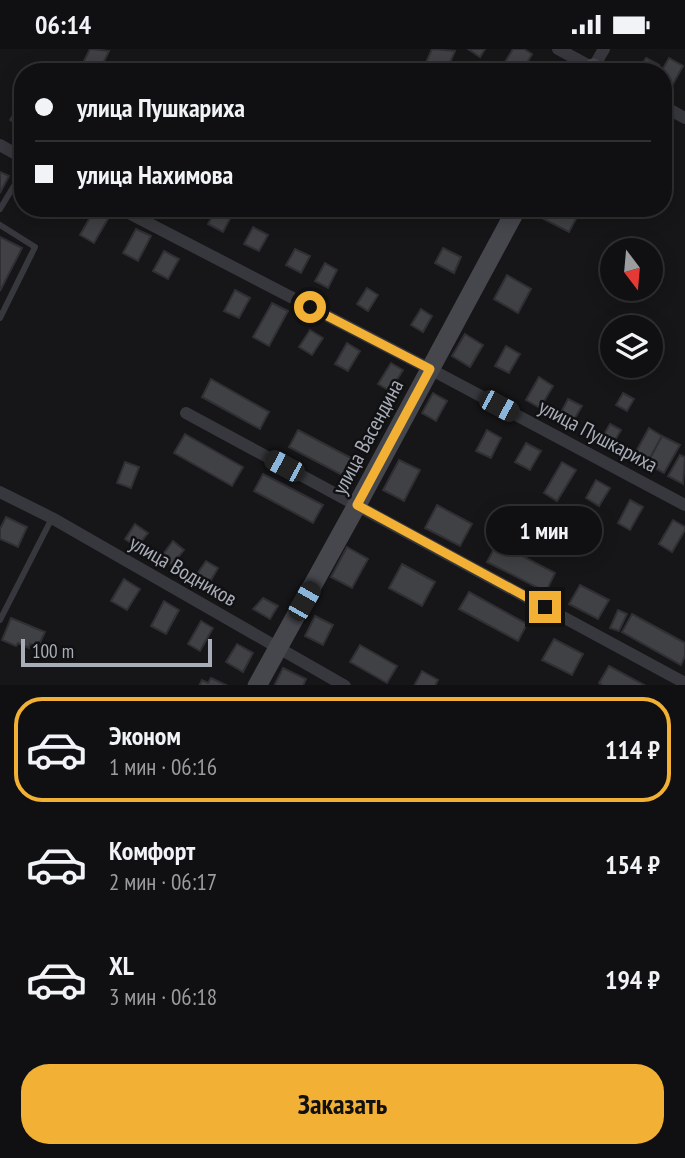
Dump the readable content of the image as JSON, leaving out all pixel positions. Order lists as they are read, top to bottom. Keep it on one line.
{"streets":{"street":["улица Пушкариха","улица Васендина","улица Водников"]},"crossings":[["улица Пушкариха","улица Васендина"],["улица Васендина","улица Водников"]],"scale_bar":"100 m","north":"bottom","page":{"status":"06:14","banner":["улица Пушкариха","улица Нахимова"],"bubble":"1 мин","scale":"100 m","list":[{"name":"Эконом","note":"1 мин · 06:16","value":"114 ₽"},{"name":"Комфорт","note":"2 мин · 06:17","value":"154 ₽"},{"name":"XL","note":"3 мин · 06:18","value":"194 ₽"}],"buttons":"Заказать"}}
